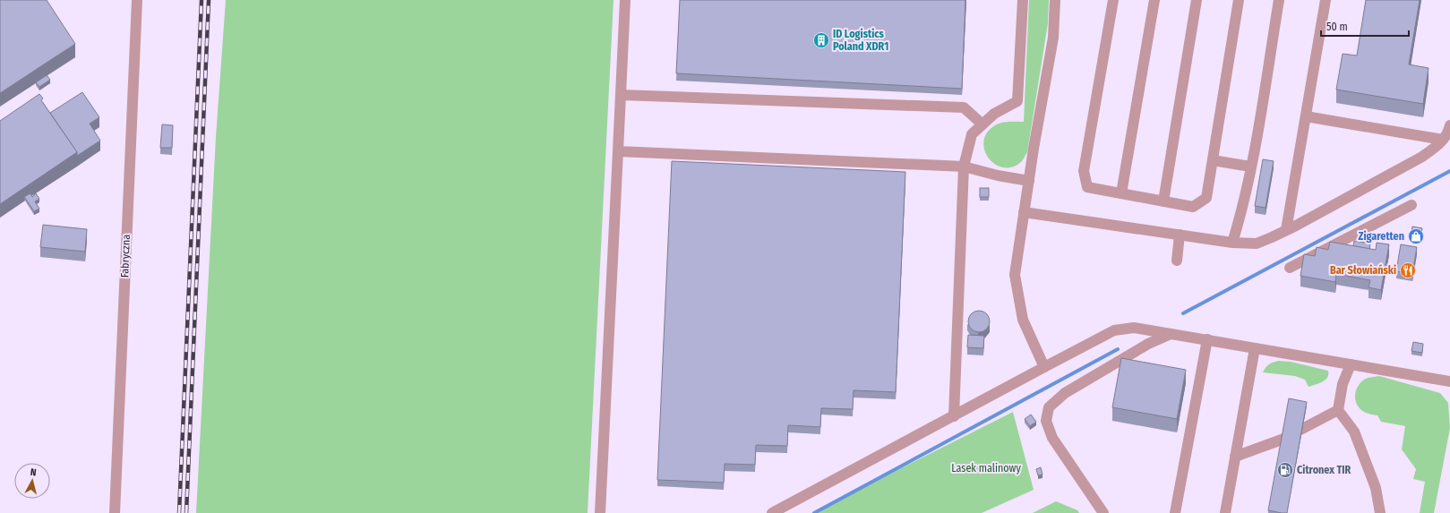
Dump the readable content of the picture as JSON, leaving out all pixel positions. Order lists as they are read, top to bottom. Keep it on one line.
{"streets":{"street":["Fabryczna"]},"parks":["Lasek malinowy"],"places":{"building":["ID Logistics Poland XDR1"],"shop":["Zigaretten"],"restaurant":["Bar Słowiański"],"fuel station":["Citronex TIR"]},"scale_bar":"50 m","north":"top"}
